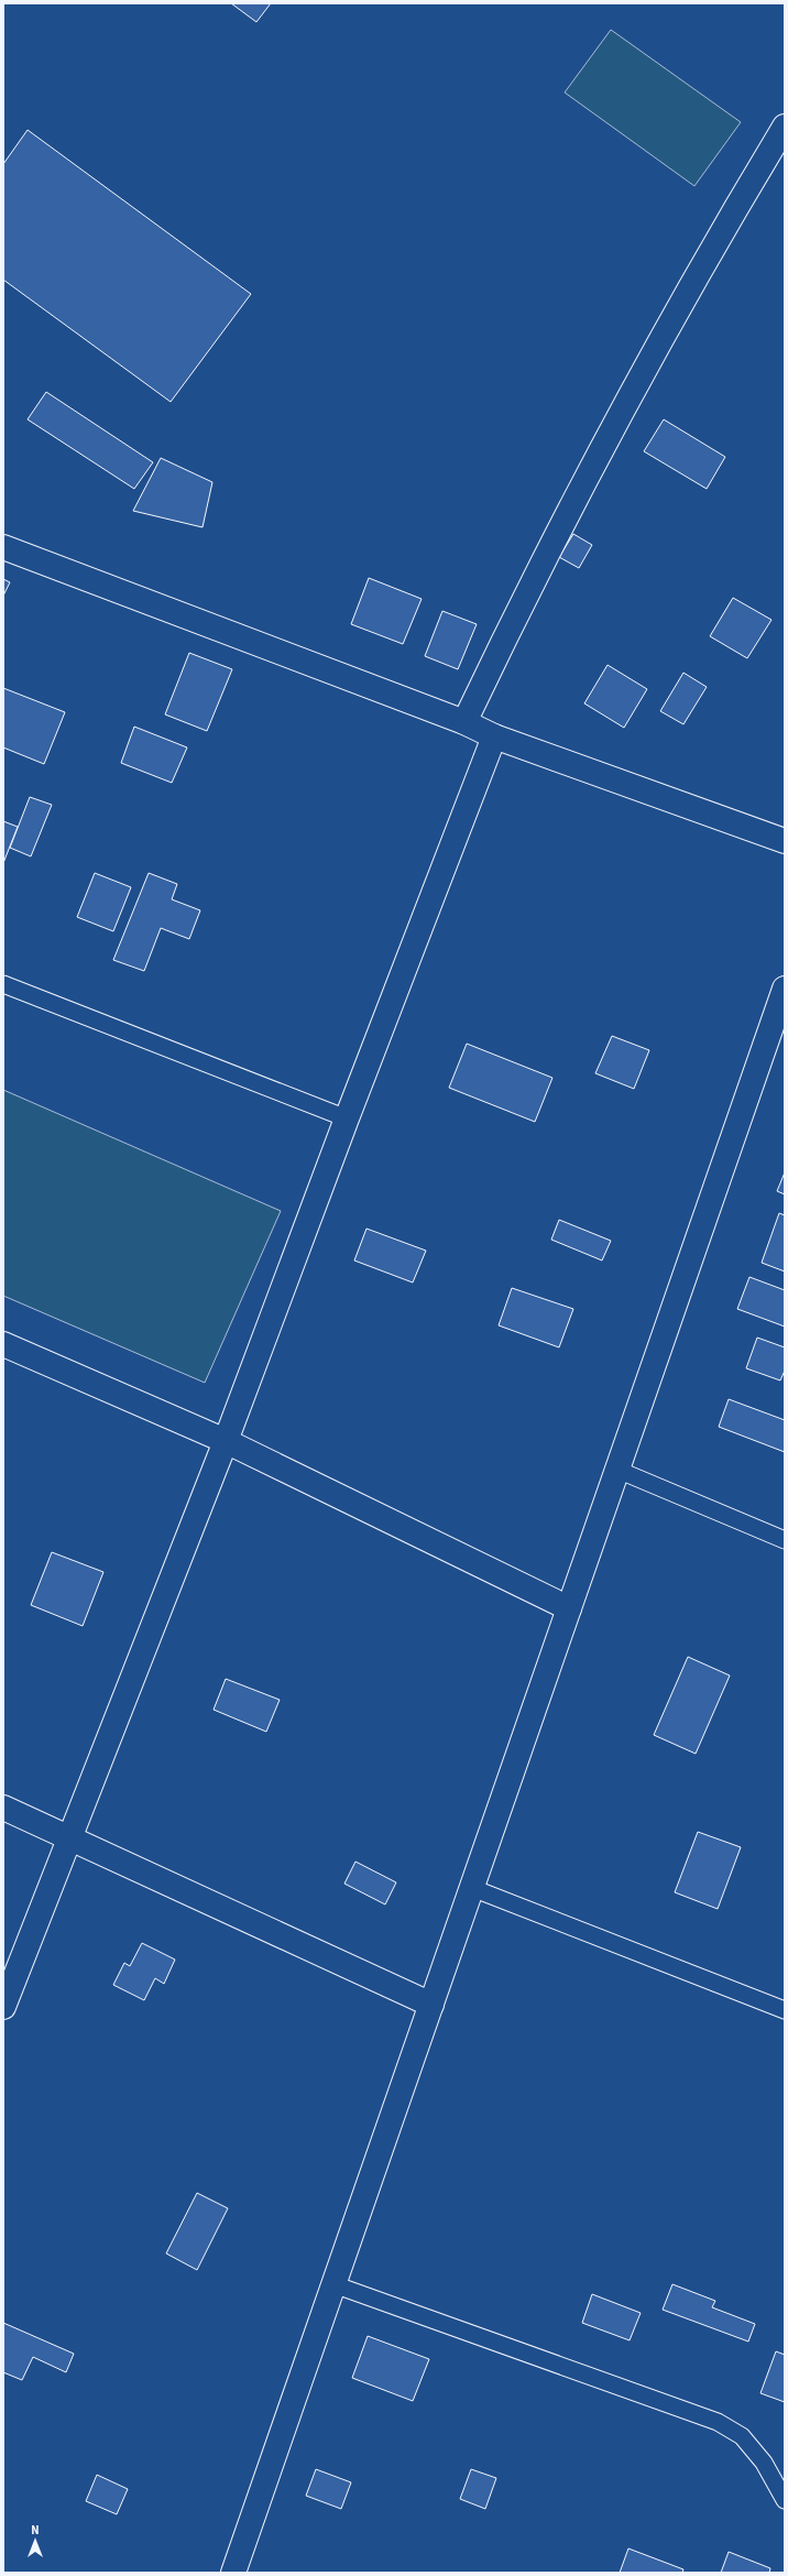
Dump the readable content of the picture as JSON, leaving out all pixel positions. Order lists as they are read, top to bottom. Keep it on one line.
{"north":"top"}
